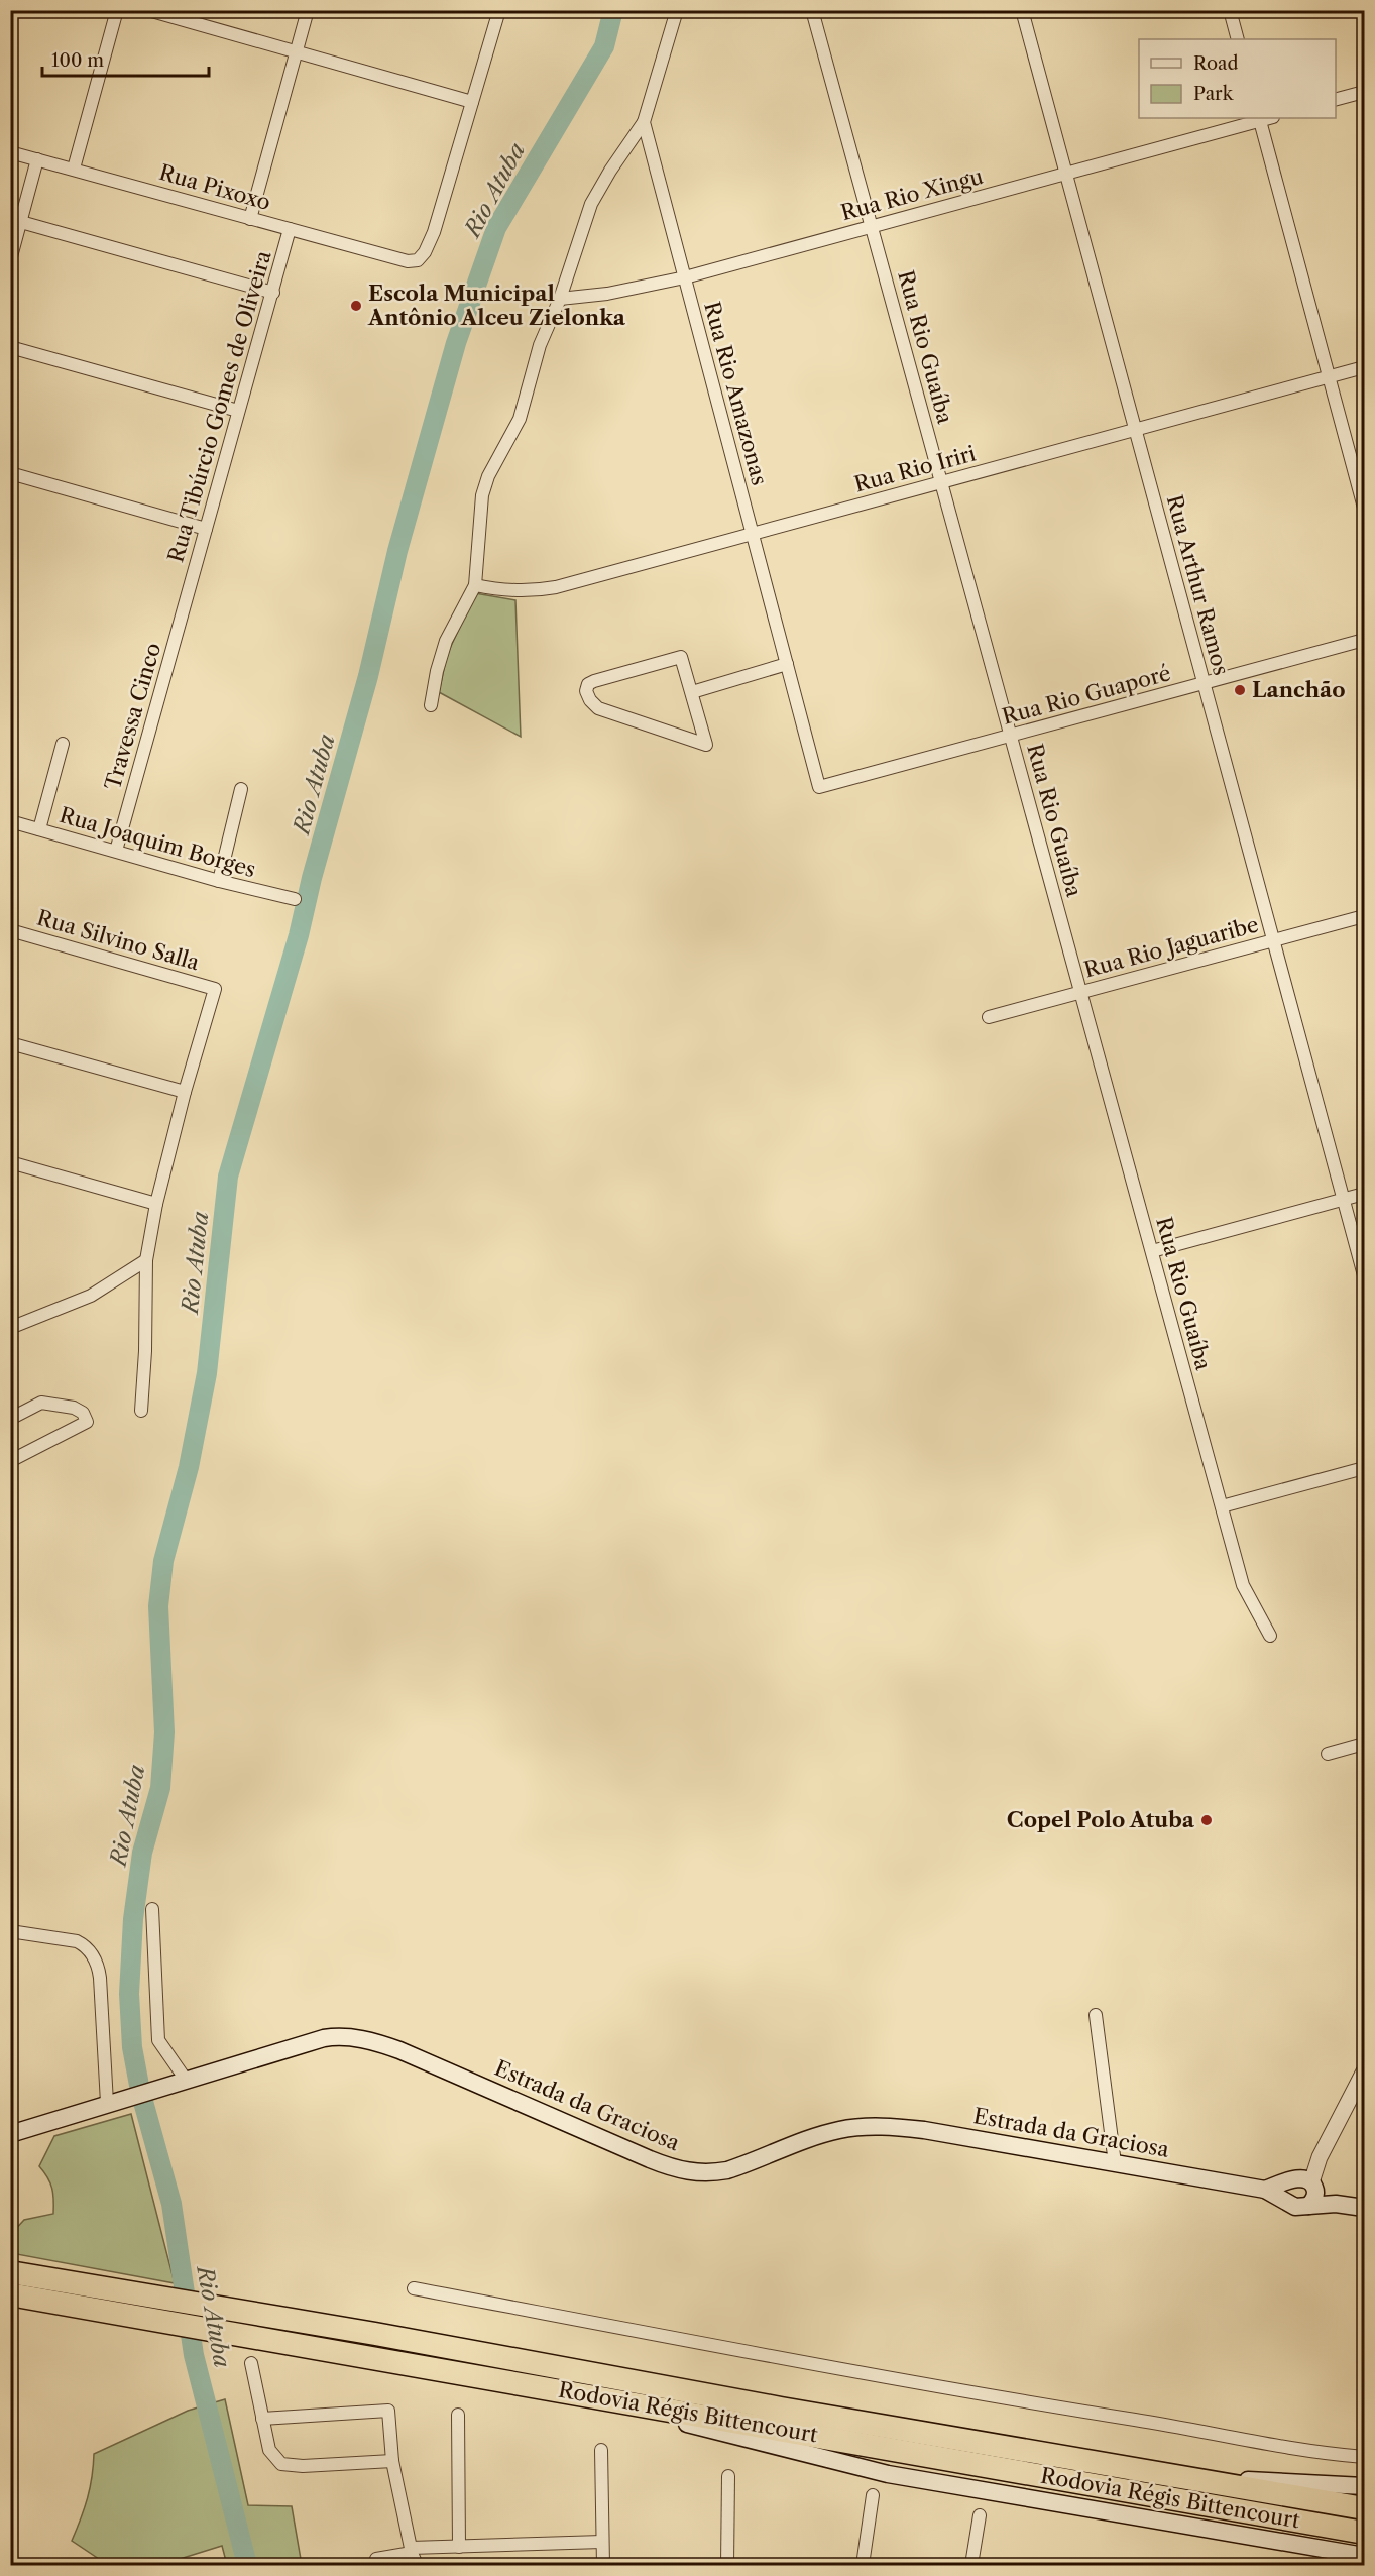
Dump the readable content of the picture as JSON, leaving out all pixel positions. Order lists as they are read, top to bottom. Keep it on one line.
{"streets":{"highway":["Rodovia Régis Bittencourt"],"main road":["Estrada da Graciosa"],"street":["Rua Pixoxo","Rua Rio Xingu","Rua Rio Guaíba","Rua Rio Amazonas","Rua Tibúrcio Gomes de Oliveira","Rua Rio Iriri","Rua Arthur Ramos","Rua Rio Guaporé","Travessa Cinco","Rua Joaquim Borges","Rua Silvino Salla","Rua Rio Jaguaribe"]},"crossings":[["Rua Pixoxo","Rua Tibúrcio Gomes de Oliveira"],["Rua Rio Xingu","Rua Rio Guaíba"],["Rua Rio Xingu","Rua Rio Amazonas"],["Rua Rio Xingu","Rua Arthur Ramos"],["Rua Rio Guaíba","Rua Rio Iriri"],["Rua Rio Guaíba","Rua Rio Guaporé"],["Rua Rio Guaíba","Rua Rio Jaguaribe"],["Rua Rio Amazonas","Rua Rio Iriri"],["Rua Rio Amazonas","Rua Rio Guaporé"],["Rua Tibúrcio Gomes de Oliveira","Travessa Cinco"],["Rua Rio Iriri","Rua Arthur Ramos"],["Rua Arthur Ramos","Rua Rio Guaporé"],["Rua Arthur Ramos","Rua Rio Jaguaribe"],["Travessa Cinco","Rua Joaquim Borges"]],"water":["Rio Atuba"],"places":["Escola Municipal Antônio Alceu Zielonka","Lanchão","Copel Polo Atuba"],"legend":["Road","Park"],"scale_bar":"100 m"}
